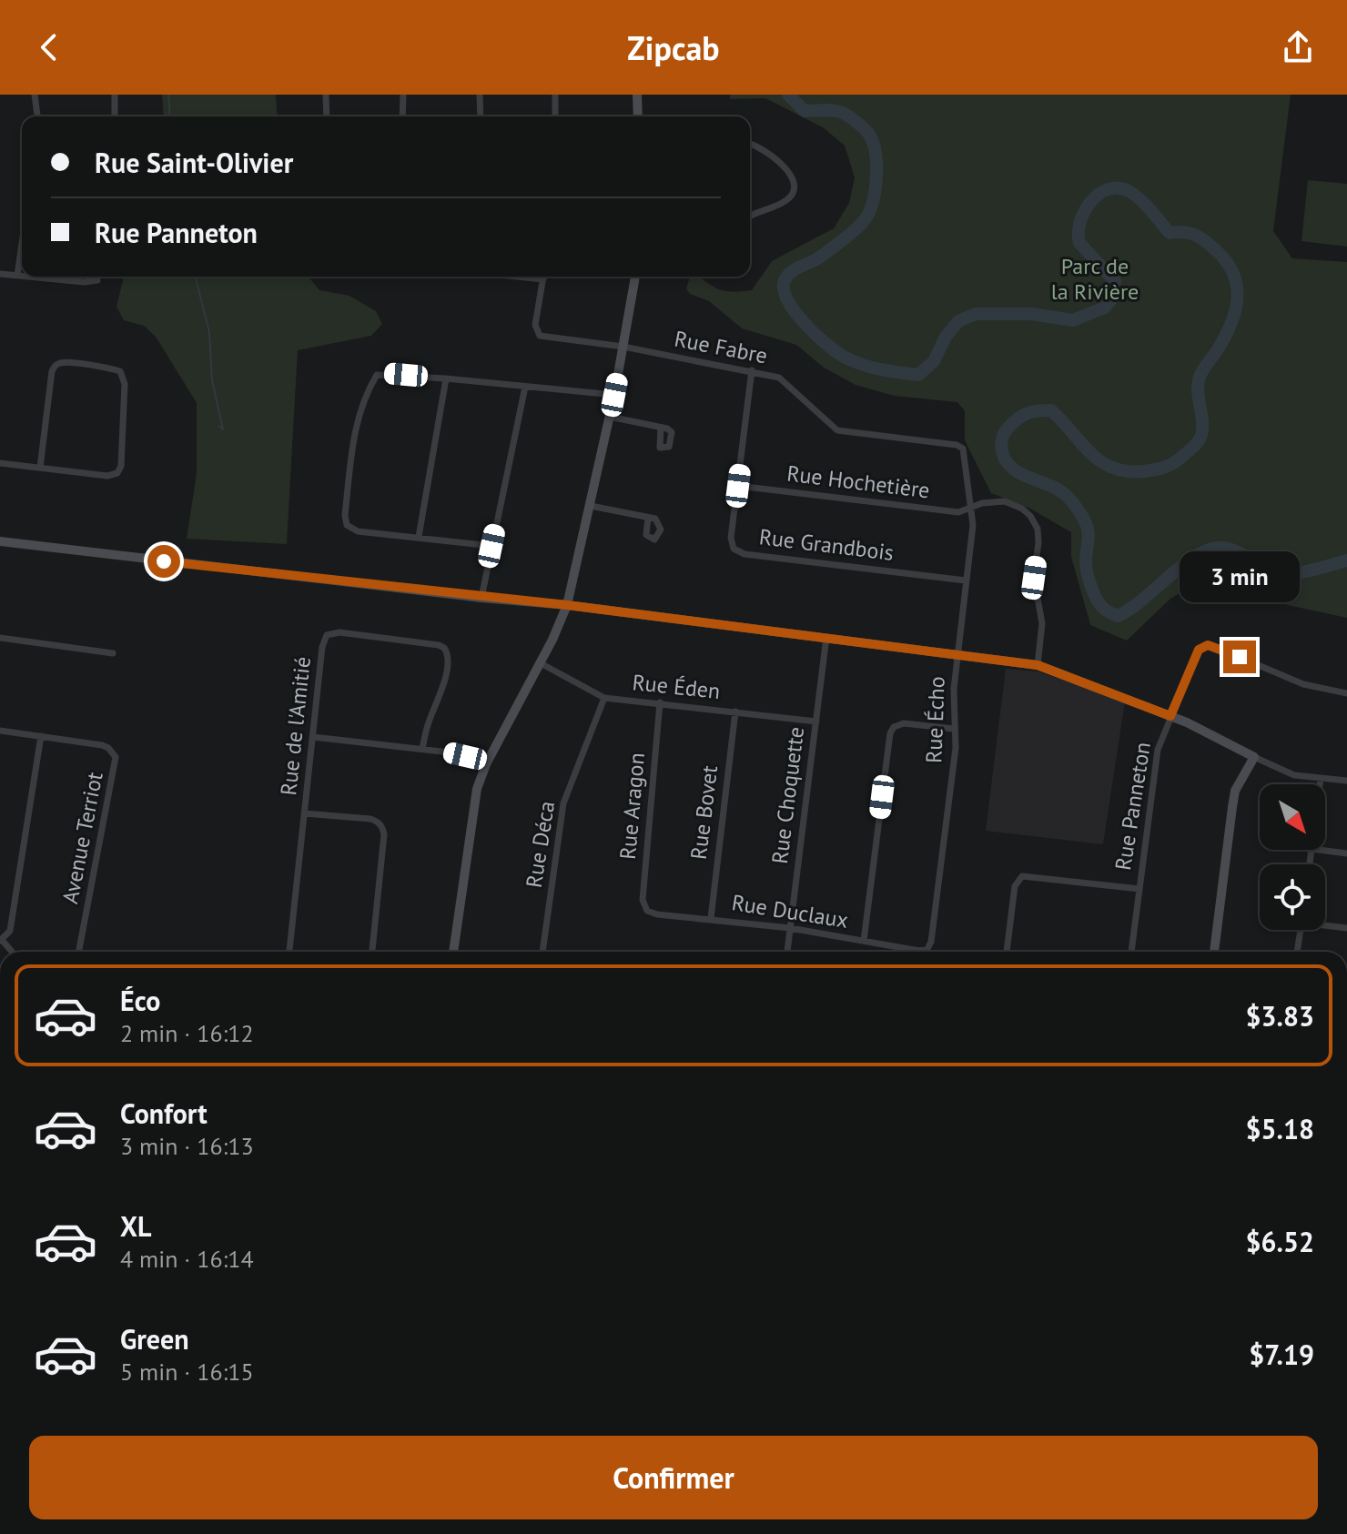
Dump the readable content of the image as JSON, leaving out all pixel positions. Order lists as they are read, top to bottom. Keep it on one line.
{"streets":{"street":["Rue Fabre","Rue Hochetière","Rue Grandbois","Rue Éden","Rue Écho","Rue de l'Amitié","Rue Choquette","Rue Aragon","Rue Panneton","Rue Bovet","Avenue Terriot","Rue Déca","Rue Duclaux"]},"crossings":[["Rue Fabre","Rue Grandbois"],["Rue Fabre","Rue Écho"],["Rue Hochetière","Rue Grandbois"],["Rue Hochetière","Rue Écho"],["Rue Grandbois","Rue Écho"],["Rue Éden","Rue Choquette"],["Rue Éden","Rue Aragon"],["Rue Éden","Rue Bovet"],["Rue Éden","Rue Déca"],["Rue Écho","Rue Duclaux"],["Rue Choquette","Rue Duclaux"],["Rue Aragon","Rue Duclaux"],["Rue Bovet","Rue Duclaux"]],"parks":["Parc de la Rivière"],"north":"bottom right","page":{"header":"Zipcab","banner":["Rue Saint-Olivier","Rue Panneton"],"bubble":"3 min","list":[{"name":"Éco","note":"2 min · 16:12","value":"$3.83"},{"name":"Confort","note":"3 min · 16:13","value":"$5.18"},{"name":"XL","note":"4 min · 16:14","value":"$6.52"},{"name":"Green","note":"5 min · 16:15","value":"$7.19"}],"buttons":"Confirmer"}}
